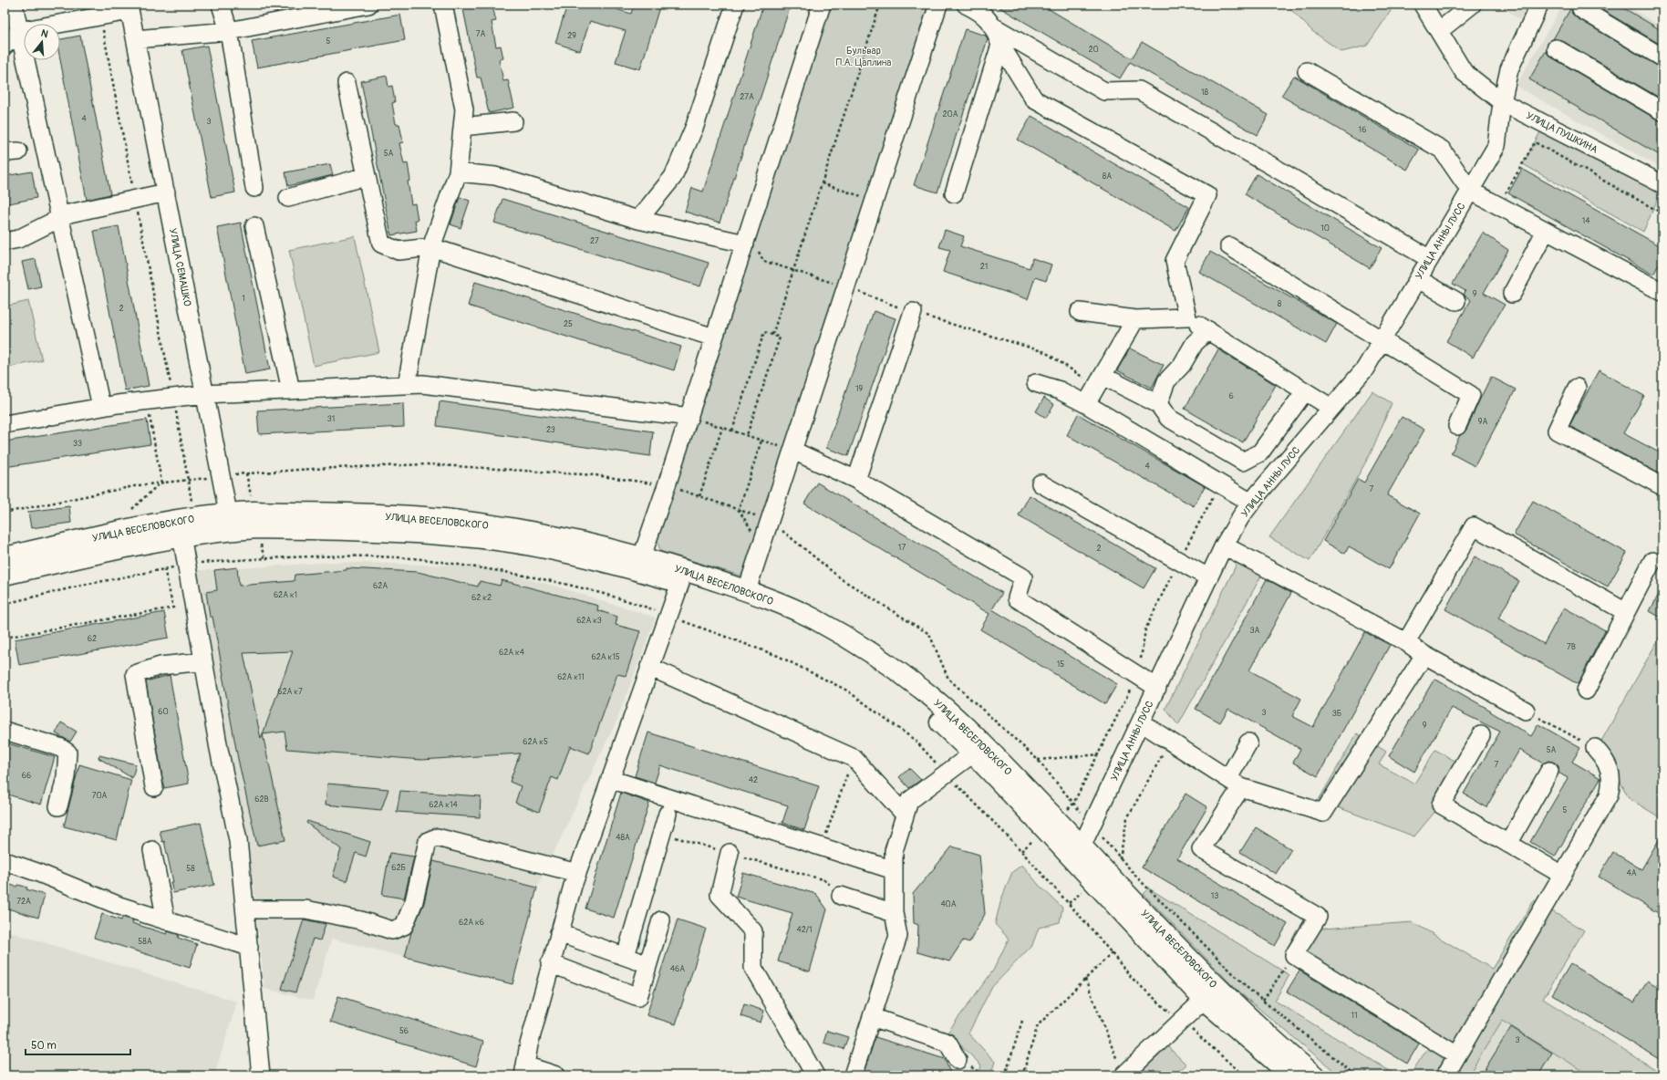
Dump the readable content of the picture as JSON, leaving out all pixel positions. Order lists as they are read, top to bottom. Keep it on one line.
{"streets":{"main road":["УЛИЦА ВЕСЕЛОВСКОГО"],"street":["УЛИЦА ПУШКИНА","УЛИЦА АННЫ ЛУСС","УЛИЦА СЕМАШКО"]},"crossings":[["УЛИЦА ПУШКИНА","УЛИЦА АННЫ ЛУСС"],["УЛИЦА АННЫ ЛУСС","УЛИЦА ВЕСЕЛОВСКОГО"],["УЛИЦА СЕМАШКО","УЛИЦА ВЕСЕЛОВСКОГО"]],"parks":["Бульвар П.А. Цаплина"],"house_numbers":["7А","29","5","20","18","27А","20А","4","3","16","5А","8А","14","10","27","21","9","1","8","2","25","19","6","31","9А","23","33","4","7","17","2","62А","62А к1","62 к2","62А к3","3А","62","7В","62А к4","62А к15","15","62А к11","62А к7","60","3","3Б","9","62А к5","5А","7","66","42","70А","62В","62А к14","5","48А","62Б","58","4А","13","72А","40А","62А к6","42/1","58А","46А","11","56","3"],"scale_bar":"50 m","north":"top"}
